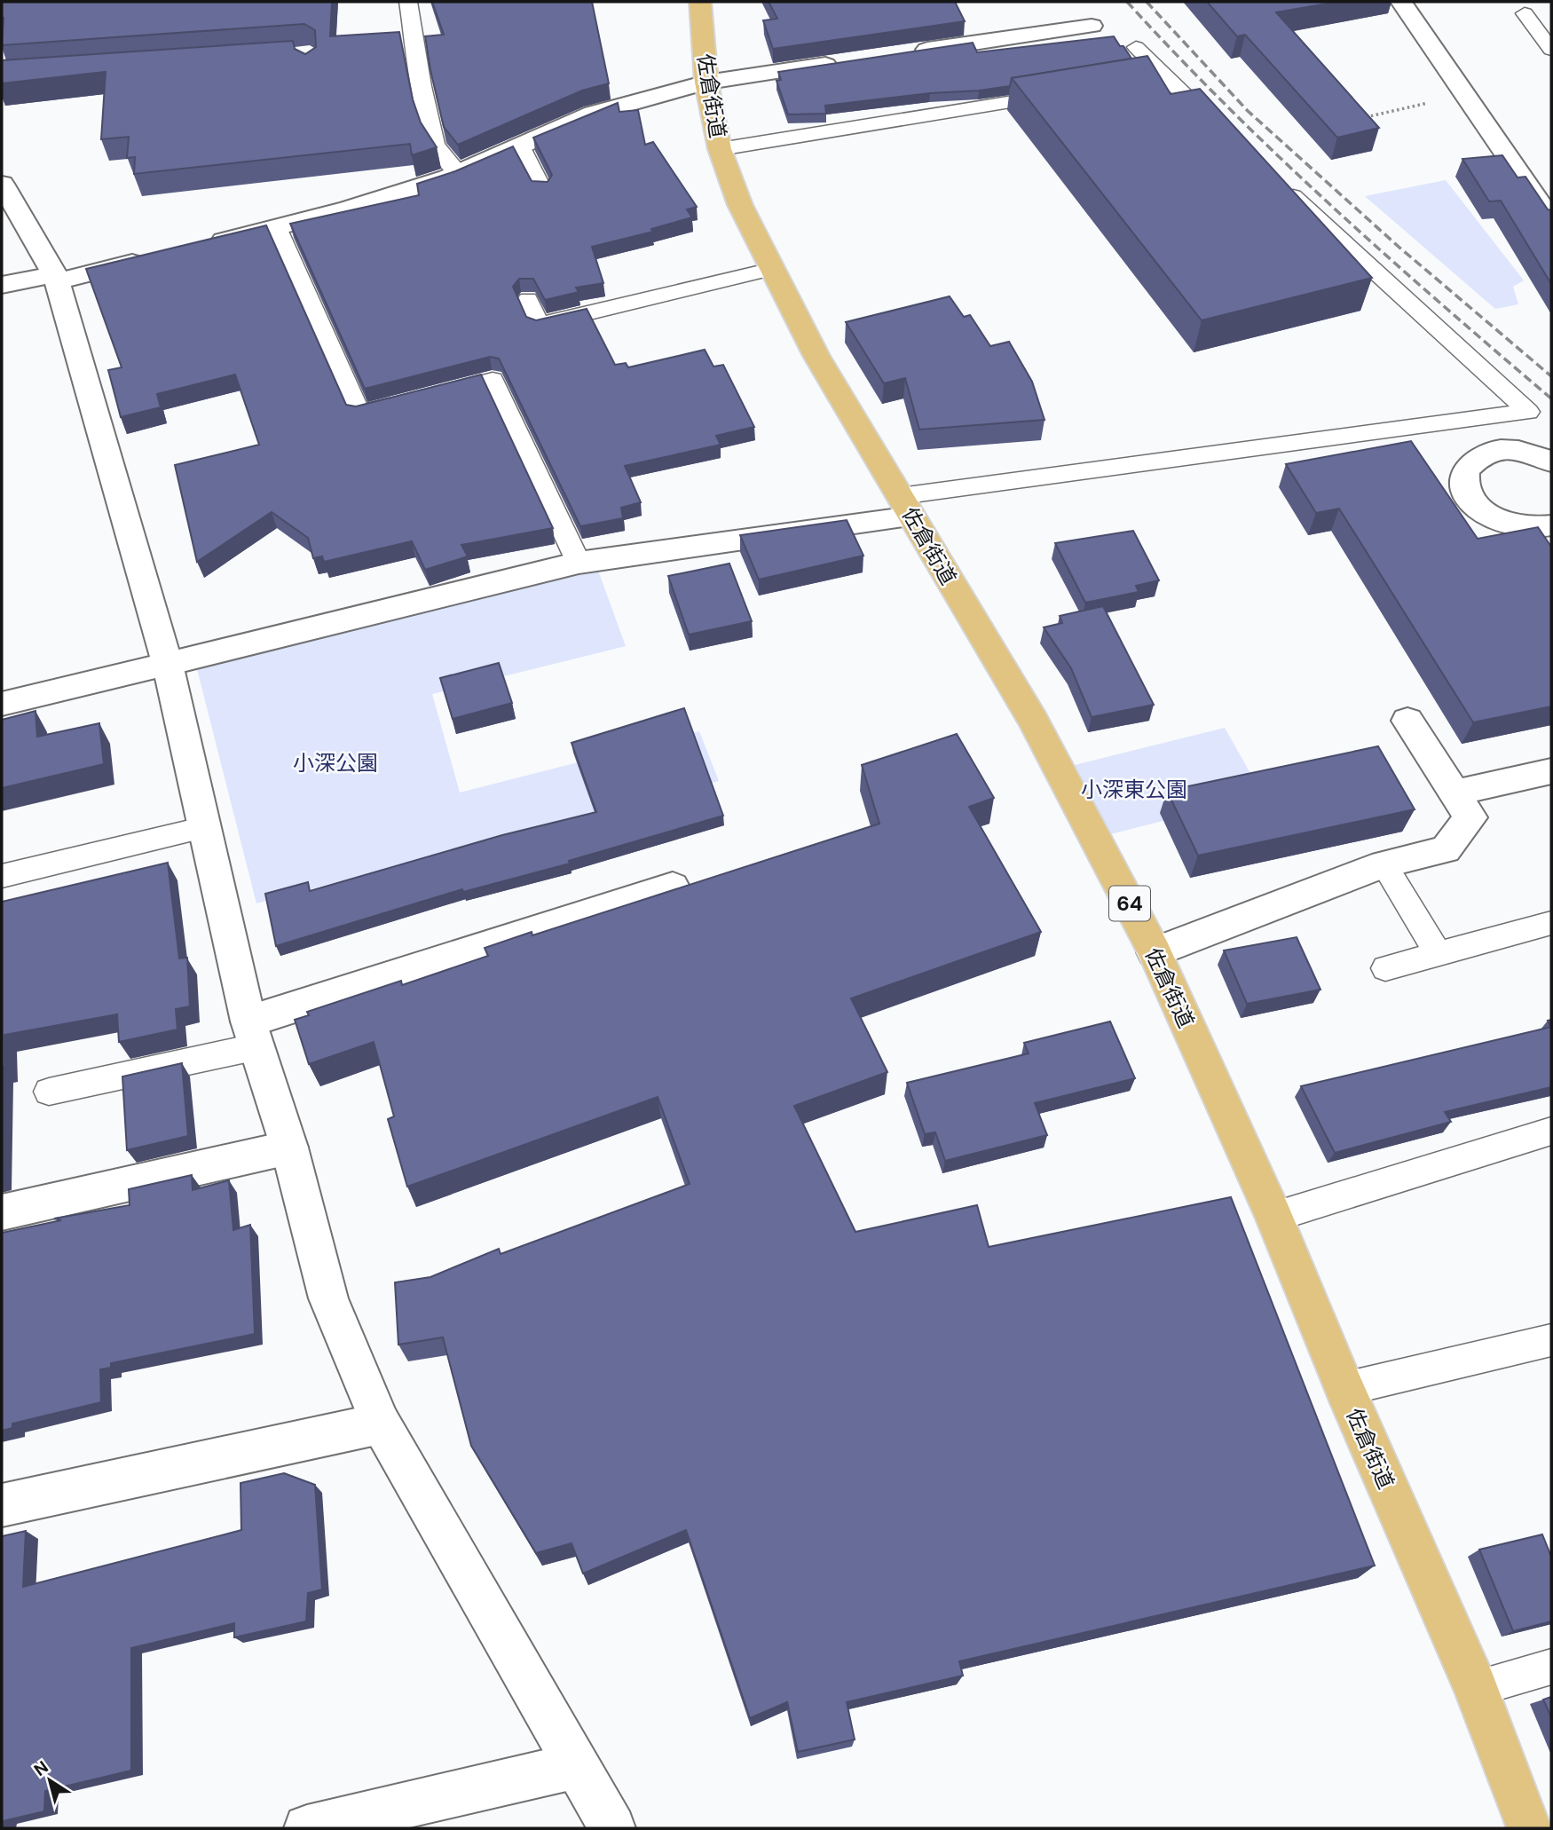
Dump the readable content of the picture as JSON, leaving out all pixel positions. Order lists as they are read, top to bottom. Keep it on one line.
{"streets":{"main road":["佐倉街道","64"]},"parks":["小深公園","小深東公園"],"north":"top left"}
